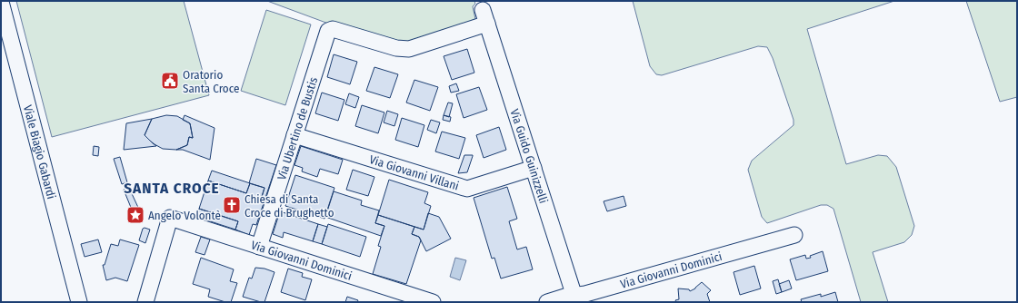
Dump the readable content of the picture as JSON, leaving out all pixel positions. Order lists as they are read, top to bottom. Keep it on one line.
{"streets":{"street":["Via Ubertino de Bustis","Viale Biagio Gabardi","Via Guido Guinizzelli","Via Giovanni Villani","Via Giovanni Dominici"]},"crossings":[["Via Ubertino de Bustis","Via Guido Guinizzelli"],["Via Ubertino de Bustis","Via Giovanni Villani"],["Via Ubertino de Bustis","Via Giovanni Dominici"],["Via Guido Guinizzelli","Via Giovanni Villani"],["Via Guido Guinizzelli","Via Giovanni Dominici"]],"districts":["SANTA CROCE"],"places":{"public building":["Oratorio Santa Croce"],"church":["Chiesa di Santa Croce di Brughetto"],"place":["Angelo Volontè"]}}
